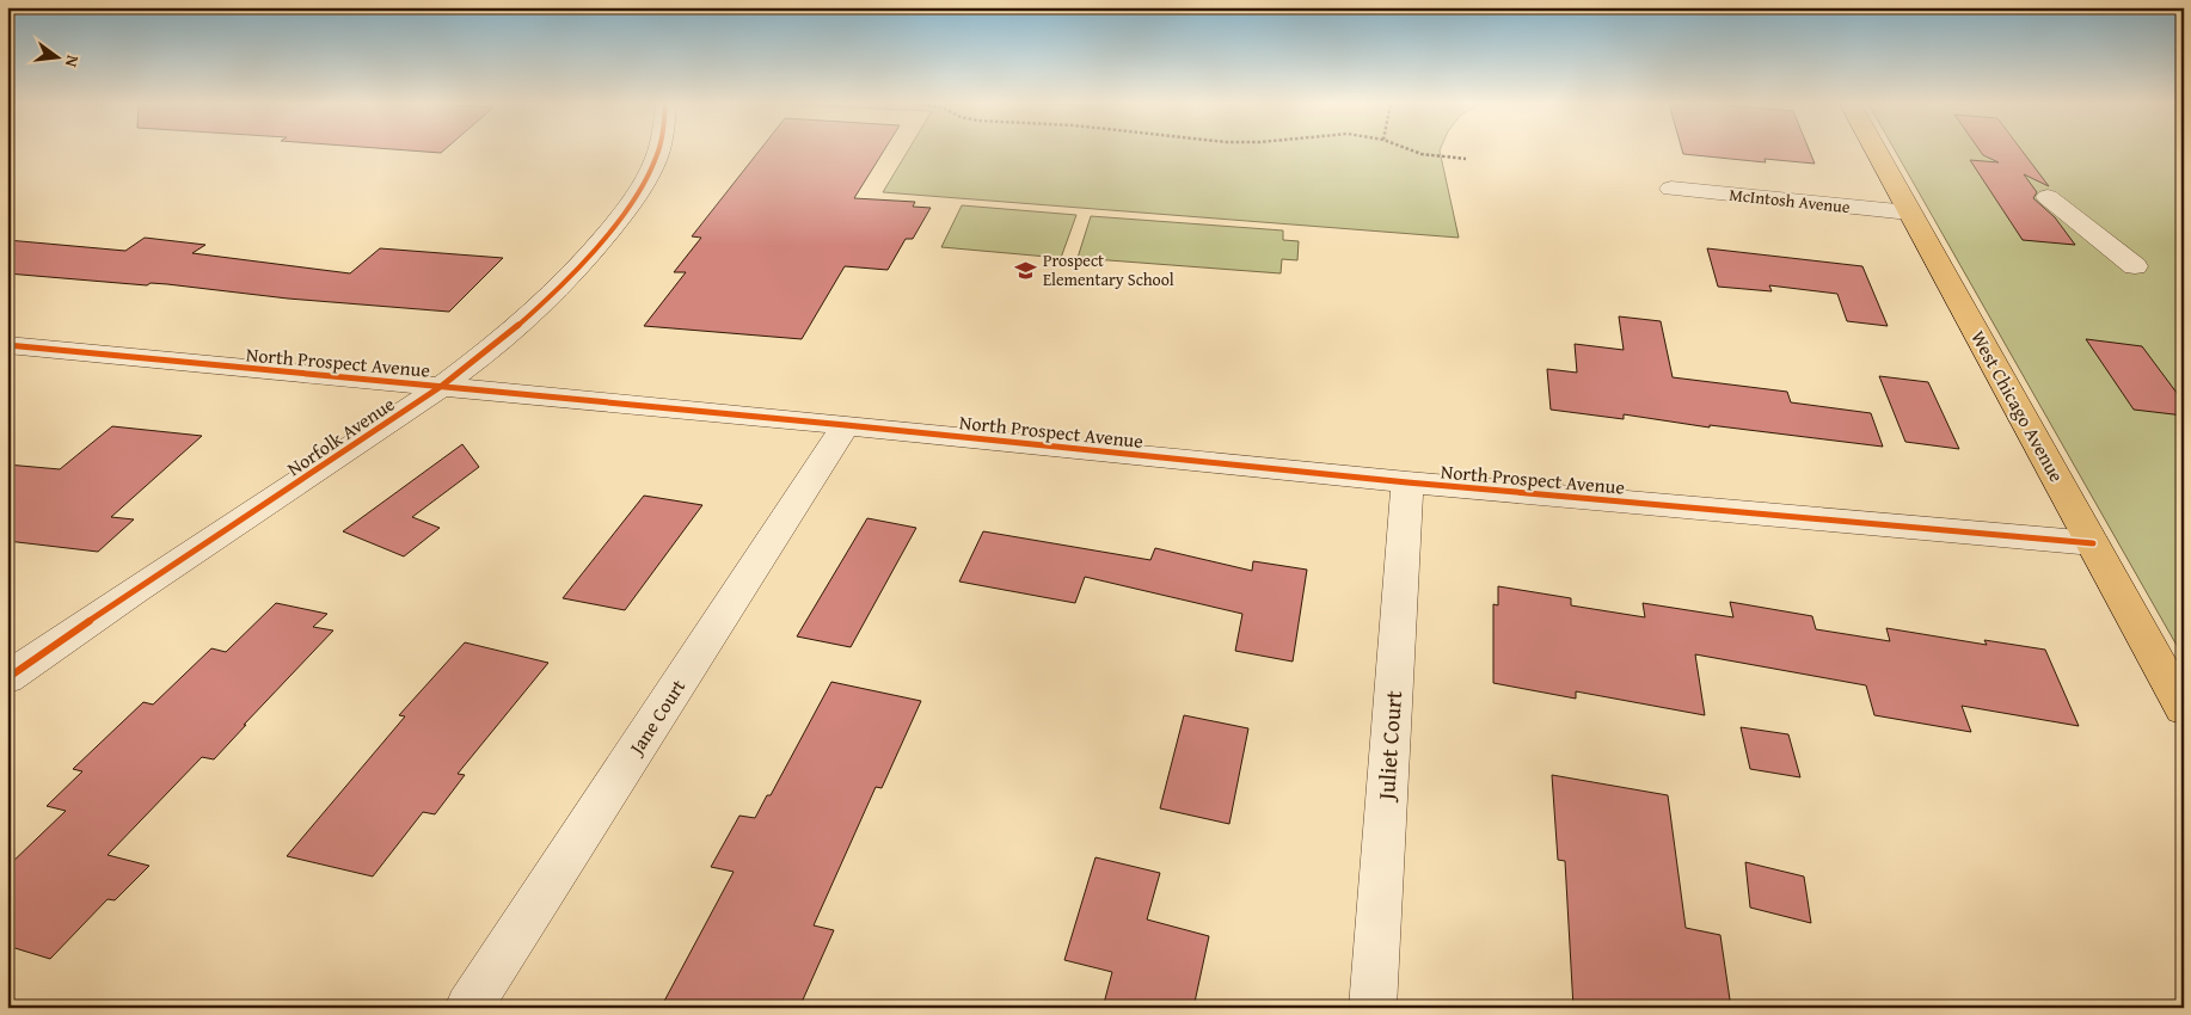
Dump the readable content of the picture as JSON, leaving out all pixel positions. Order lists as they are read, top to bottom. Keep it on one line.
{"streets":{"main road":["West Chicago Avenue"],"street":["McIntosh Avenue","North Prospect Avenue","Norfolk Avenue","Jane Court","Juliet Court"]},"crossings":[["McIntosh Avenue","West Chicago Avenue"],["North Prospect Avenue","West Chicago Avenue"],["North Prospect Avenue","Norfolk Avenue"],["North Prospect Avenue","Jane Court"],["North Prospect Avenue","Juliet Court"]],"places":{"school or university":["Prospect Elementary School"]},"north":"right"}
